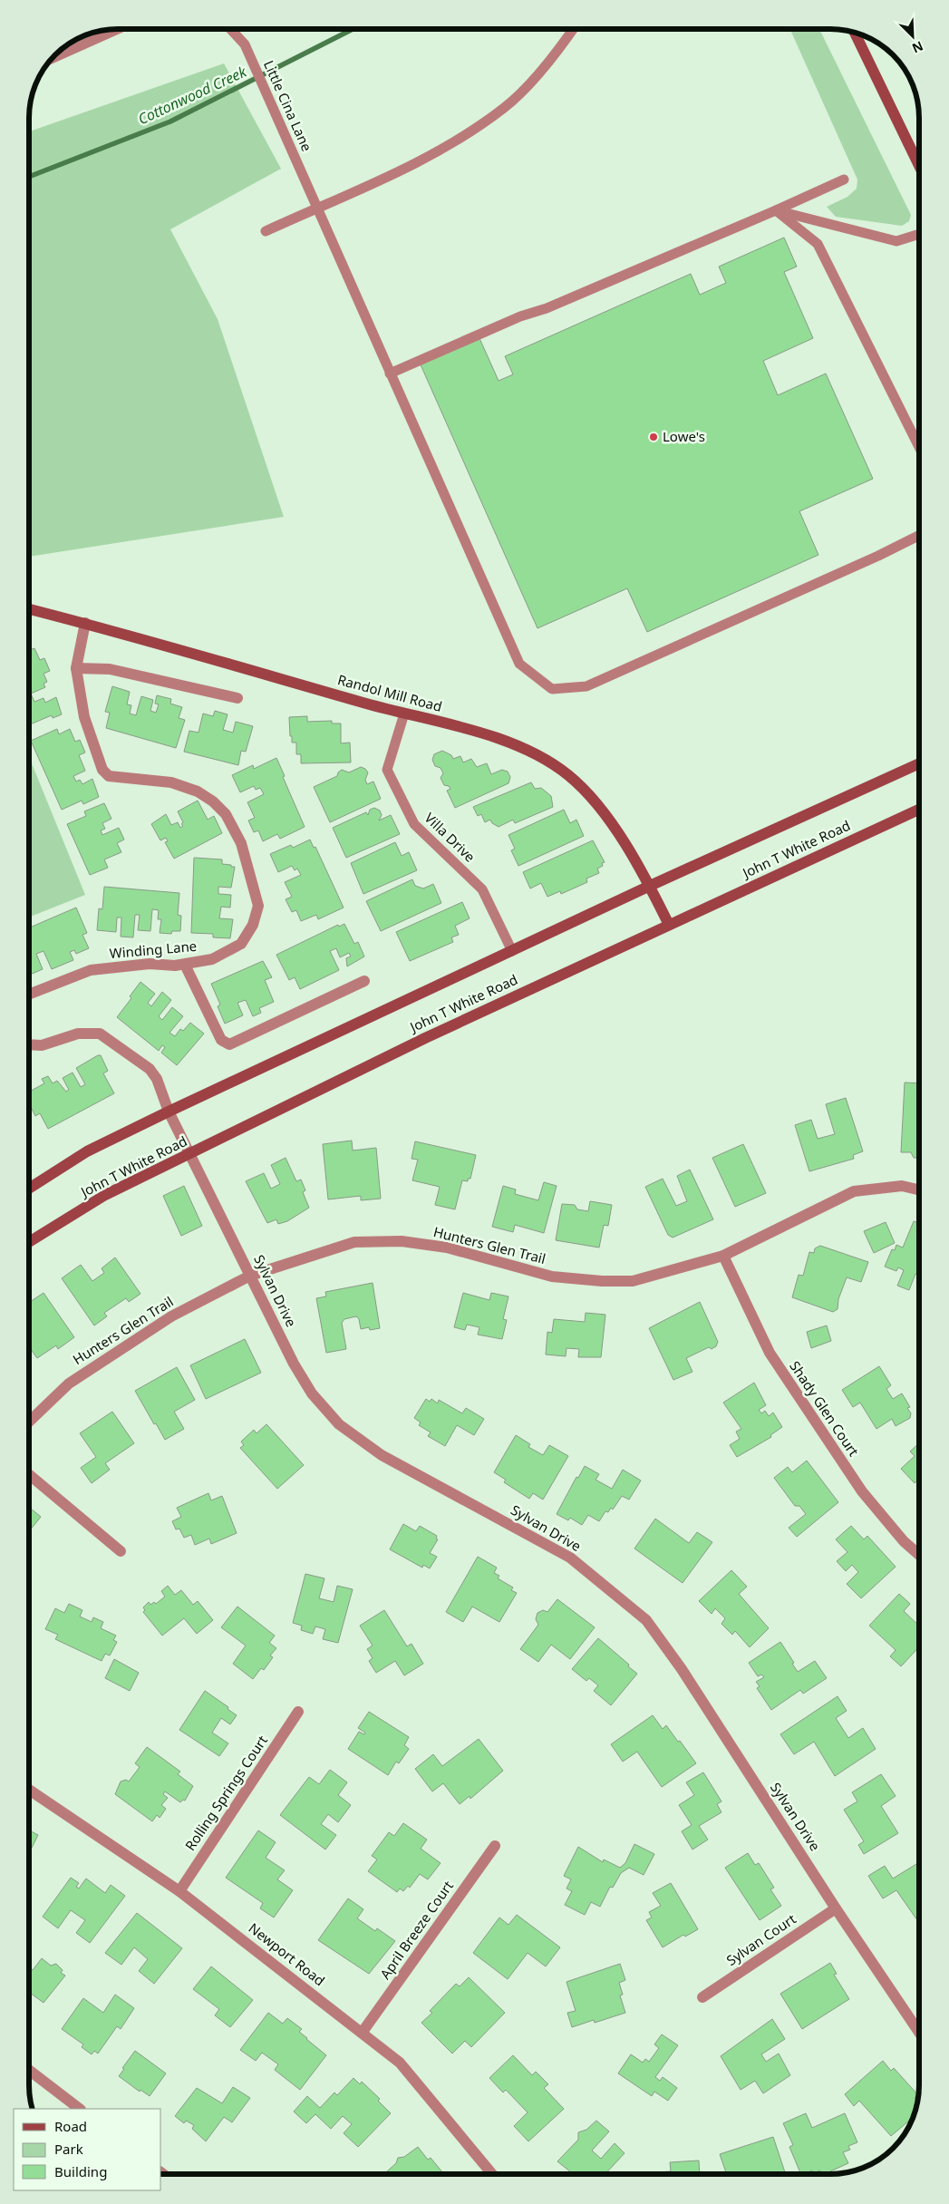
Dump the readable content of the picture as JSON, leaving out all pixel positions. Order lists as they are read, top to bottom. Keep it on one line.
{"streets":{"street":["Randol Mill Road","John T White Road","Winding Lane","Hunters Glen Trail","Sylvan Drive","Shady Glen Court","Rolling Springs Court","April Breeze Court","Sylvan Court","Newport Road"],"lane":["Little Cina Lane","Villa Drive"]},"crossings":[["Randol Mill Road","Villa Drive"],["Randol Mill Road","John T White Road"],["Randol Mill Road","Winding Lane"],["Villa Drive","John T White Road"],["John T White Road","Sylvan Drive"],["Hunters Glen Trail","Sylvan Drive"],["Hunters Glen Trail","Shady Glen Court"],["Sylvan Drive","Sylvan Court"],["Rolling Springs Court","Newport Road"],["April Breeze Court","Newport Road"]],"water":["Cottonwood Creek"],"places":["Lowe's"],"legend":["Road","Park","Building"],"north":"bottom right"}
